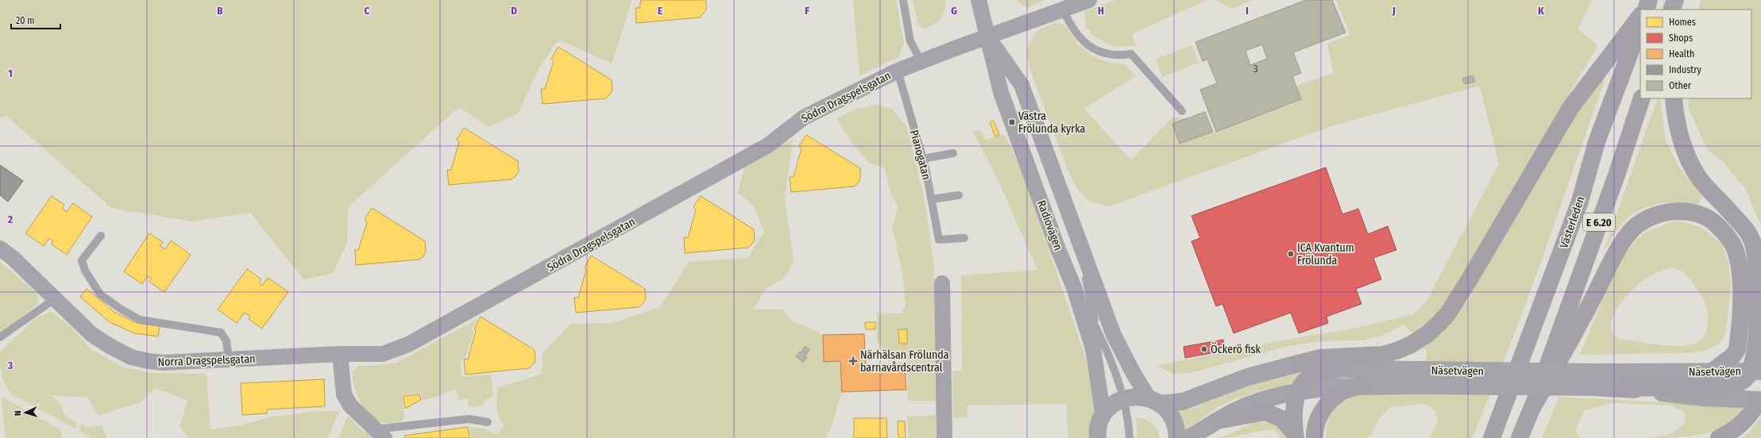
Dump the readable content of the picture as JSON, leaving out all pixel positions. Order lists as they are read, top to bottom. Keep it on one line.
{"streets":{"highway":["Västerleden","E 6.20"],"street":["Södra Dragspelsgatan","Radiovägen","Norra Dragspelsgatan","Näsetvägen"],"lane":["Pianogatan"]},"crossings":[["Södra Dragspelsgatan","Pianogatan"],["Södra Dragspelsgatan","Radiovägen"],["Södra Dragspelsgatan","Norra Dragspelsgatan"],["Radiovägen","Näsetvägen"]],"places":{"transit":["Västra Frölunda kyrka"],"other":["ICA Kvantum Frölunda","Öckerö fisk"],"health":["Närhälsan Frölunda barnavårdscentral"]},"house_numbers":["3"],"legend":["Homes","Shops","Health","Industry","Other"],"scale_bar":"20 m","north":"left","grid":{"columns":["B","C","D","E","F","G","H","I","J","K"],"rows":["1","2","3"]}}
